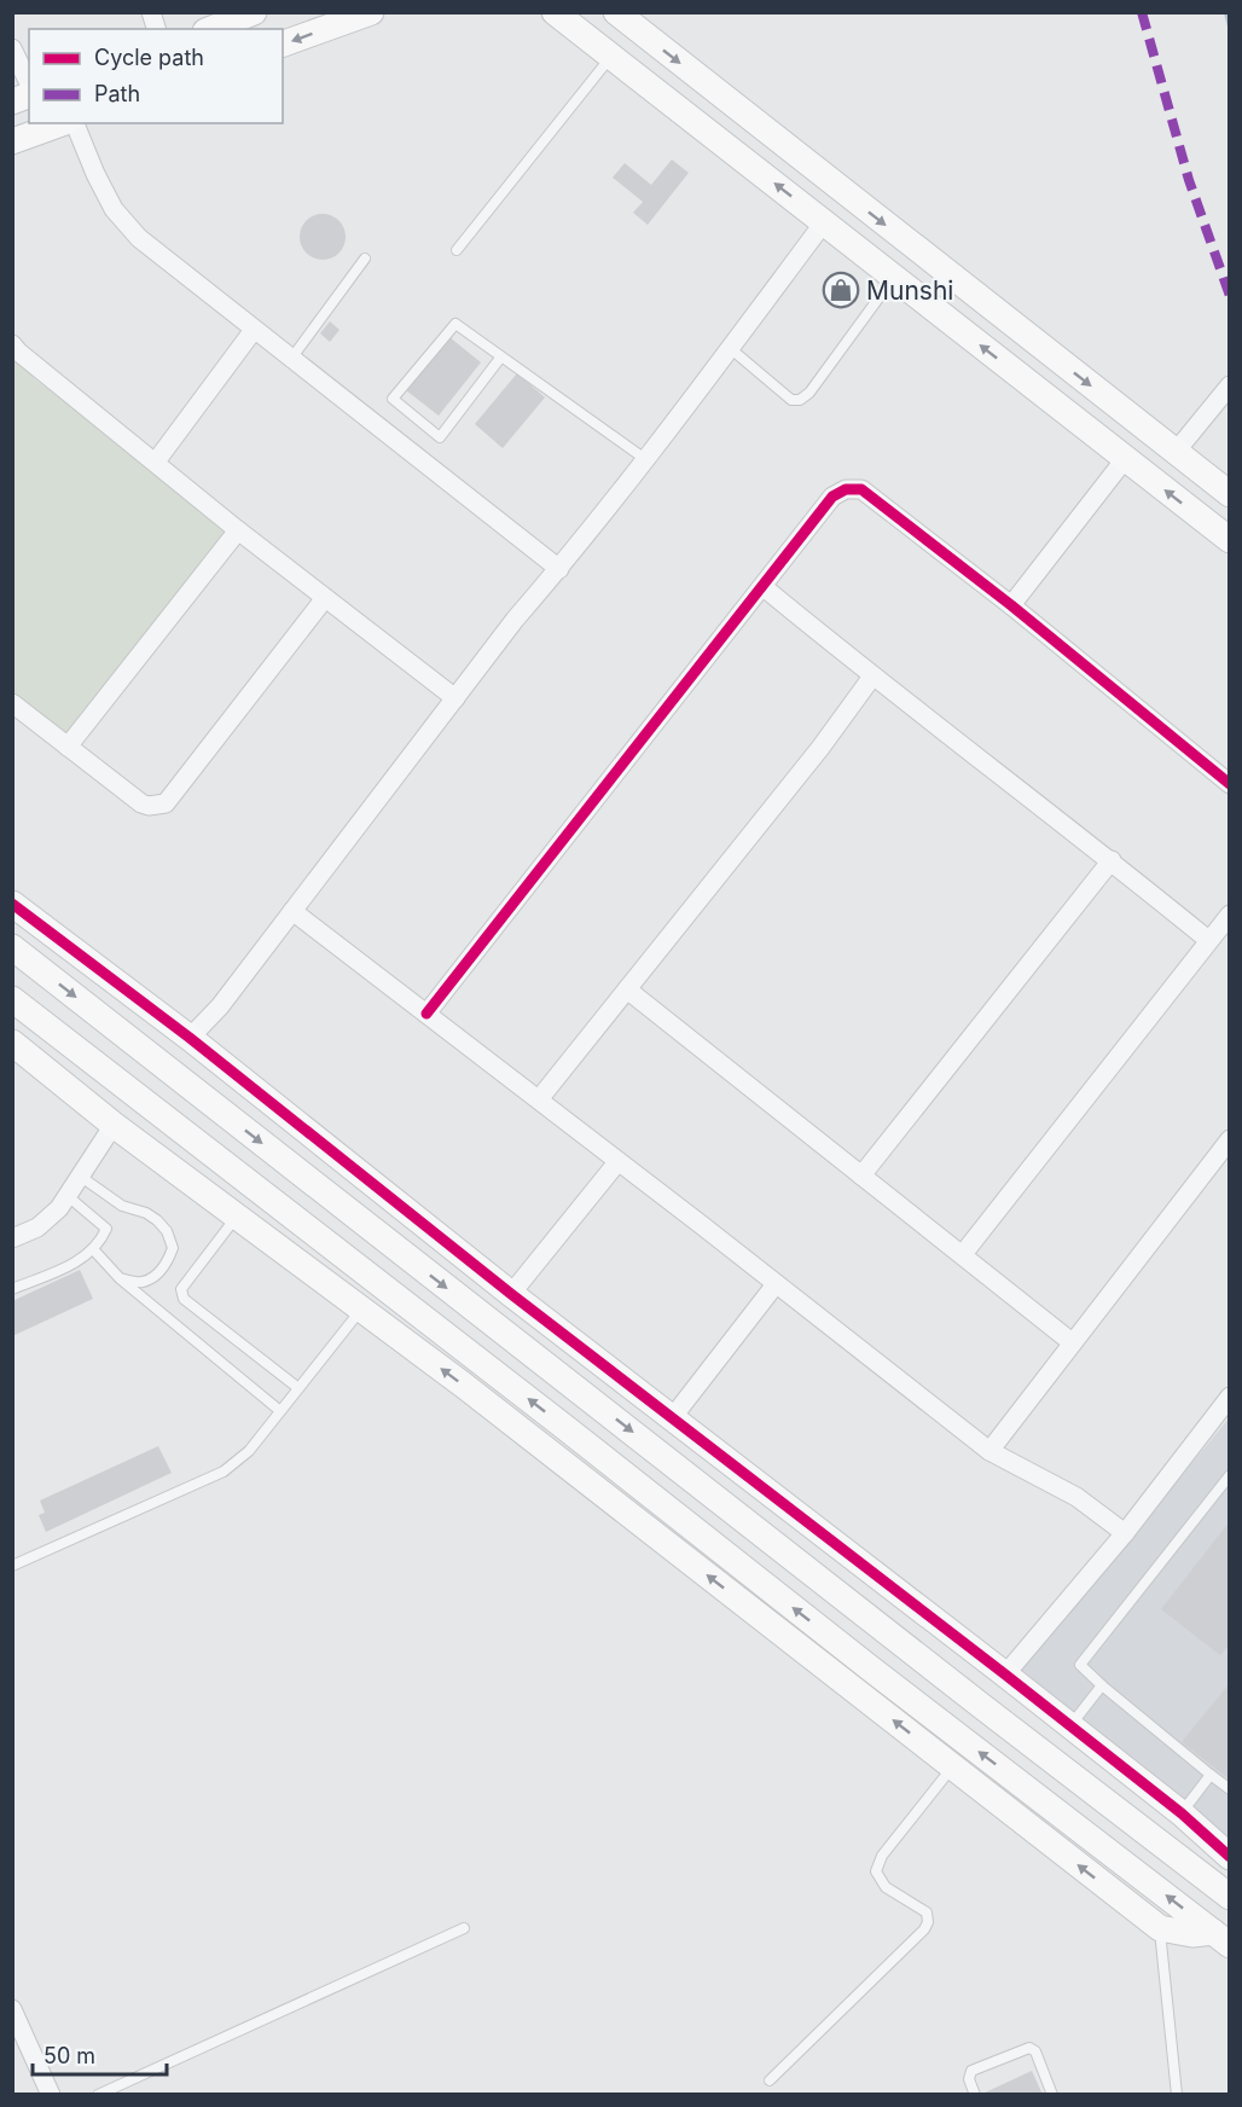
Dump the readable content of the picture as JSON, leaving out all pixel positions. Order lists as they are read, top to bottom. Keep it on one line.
{"places":{"shop":["Munshi"]},"legend":["Cycle path","Path"],"scale_bar":"50 m"}
